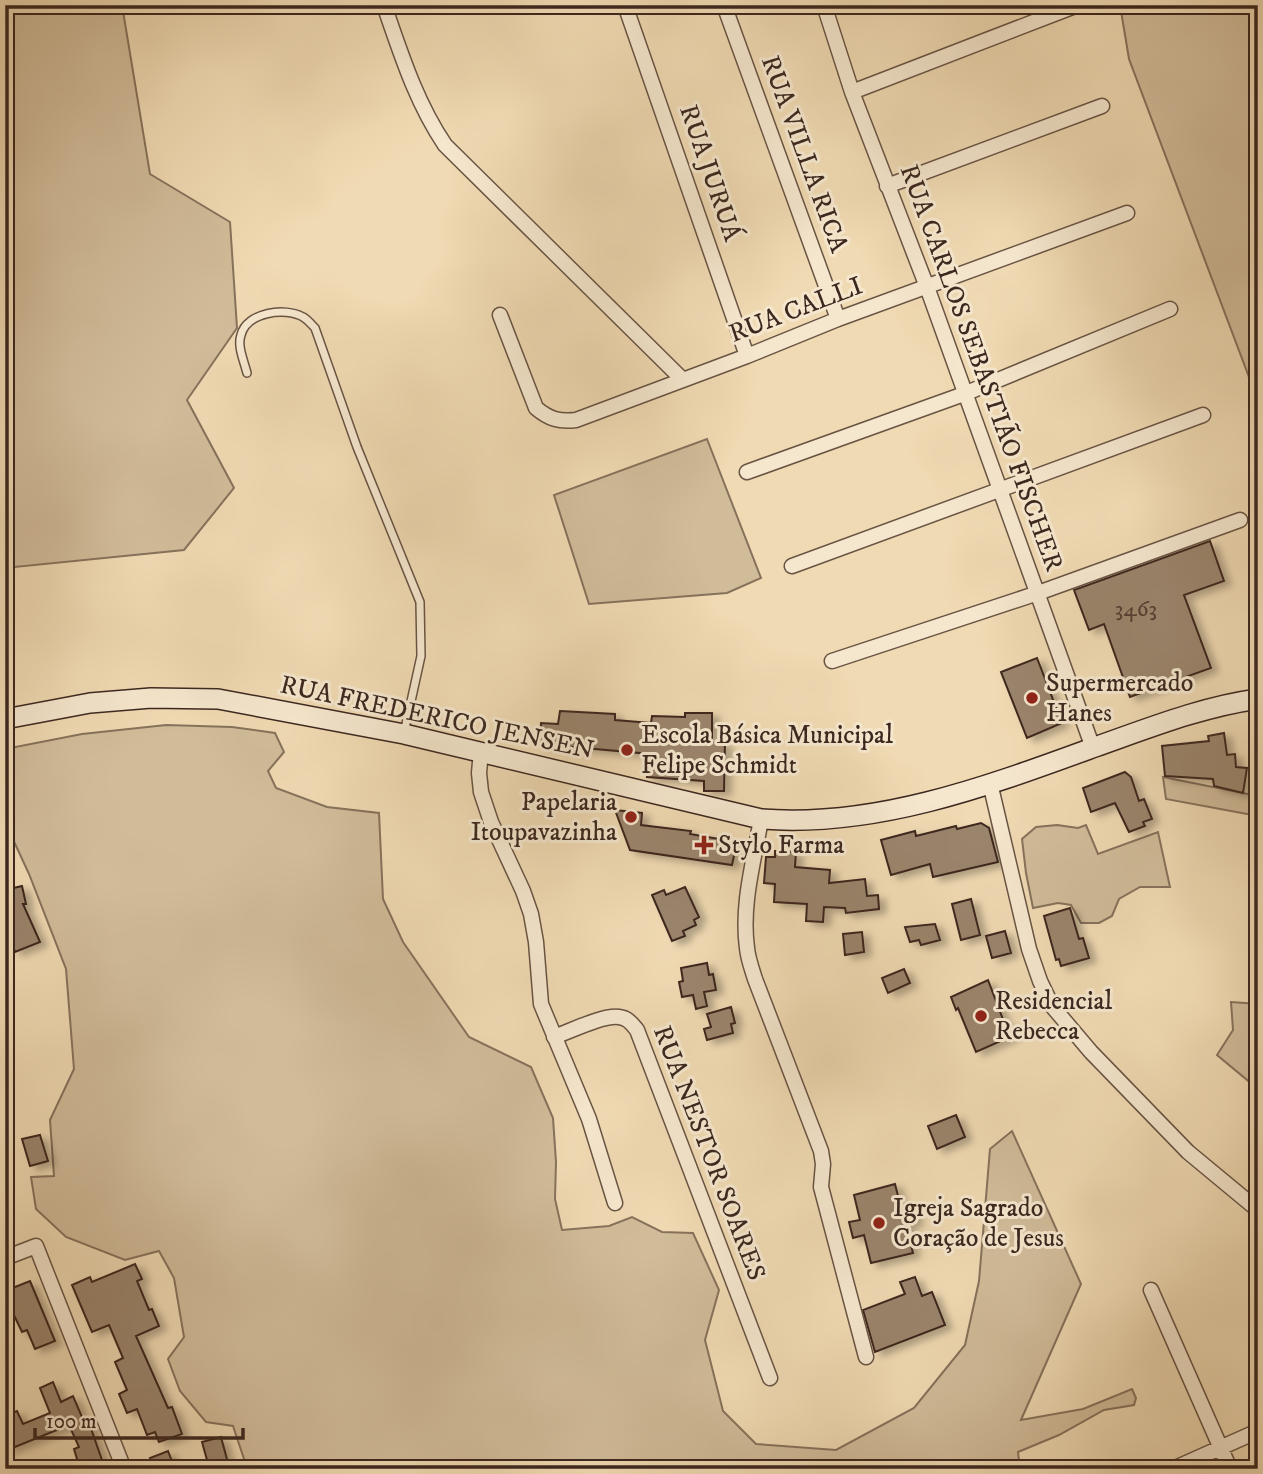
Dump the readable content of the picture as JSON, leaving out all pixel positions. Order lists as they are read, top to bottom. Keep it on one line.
{"streets":{"main road":["RUA FREDERICO JENSEN"],"street":["RUA VILLA RICA","RUA JURUÁ","RUA CALLI","RUA CARLOS SEBASTIÃO FISCHER","RUA NESTOR SOARES"]},"crossings":[["RUA VILLA RICA","RUA CALLI"],["RUA JURUÁ","RUA CALLI"],["RUA CALLI","RUA CARLOS SEBASTIÃO FISCHER"],["RUA CARLOS SEBASTIÃO FISCHER","RUA FREDERICO JENSEN"]],"places":{"other":["Supermercado Hanes","Escola Básica Municipal Felipe Schmidt","Papelaria Itoupavazinha","Residencial Rebecca","Igreja Sagrado Coração de Jesus"],"health":["Stylo Farma"]},"house_numbers":["3463"],"scale_bar":"100 m"}
